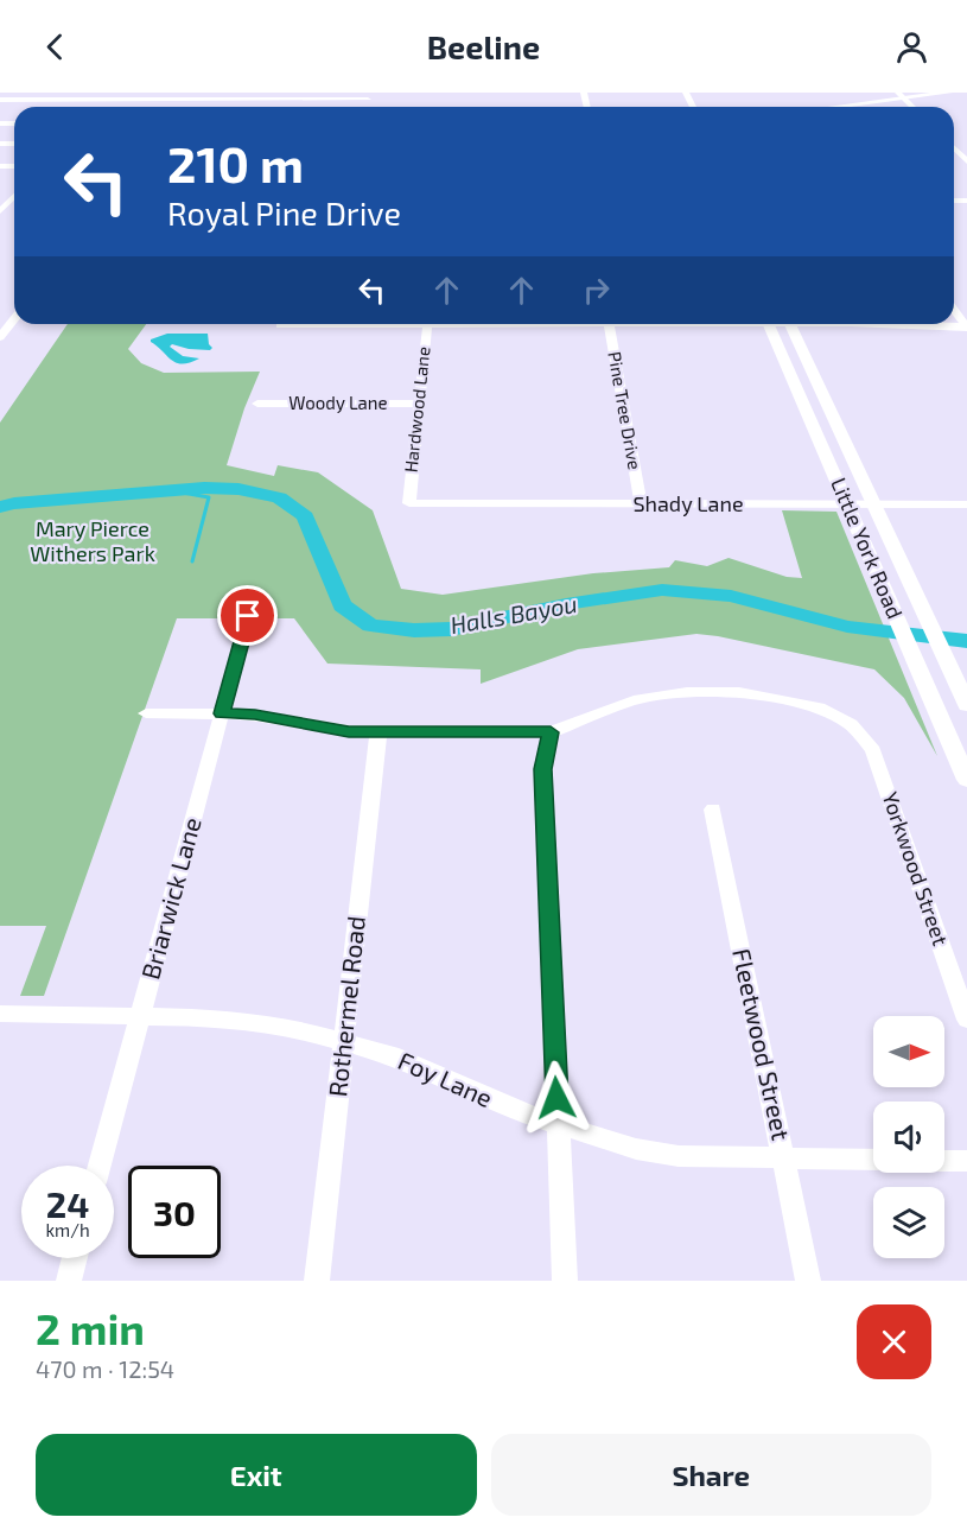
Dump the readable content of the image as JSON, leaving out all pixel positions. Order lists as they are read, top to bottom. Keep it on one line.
{"streets":{"main road":["Little York Road"],"street":["Woody Lane","Hardwood Lane","Pine Tree Drive","Shady Lane","Yorkwood Street","Briarwick Lane","Rothermel Road","Fleetwood Street","Foy Lane"]},"crossings":[["Woody Lane","Hardwood Lane"],["Hardwood Lane","Shady Lane"],["Pine Tree Drive","Shady Lane"],["Shady Lane","Little York Road"],["Briarwick Lane","Foy Lane"],["Rothermel Road","Foy Lane"],["Fleetwood Street","Foy Lane"]],"water":["Halls Bayou"],"parks":["Mary Pierce Withers Park"],"north":"right","page":{"header":"Beeline","turn":["210 m","Royal Pine Drive"],"speed":"24 km/h","limit":"30","heading":["2 min","470 m · 12:54"],"buttons":["Exit","Share"]}}
